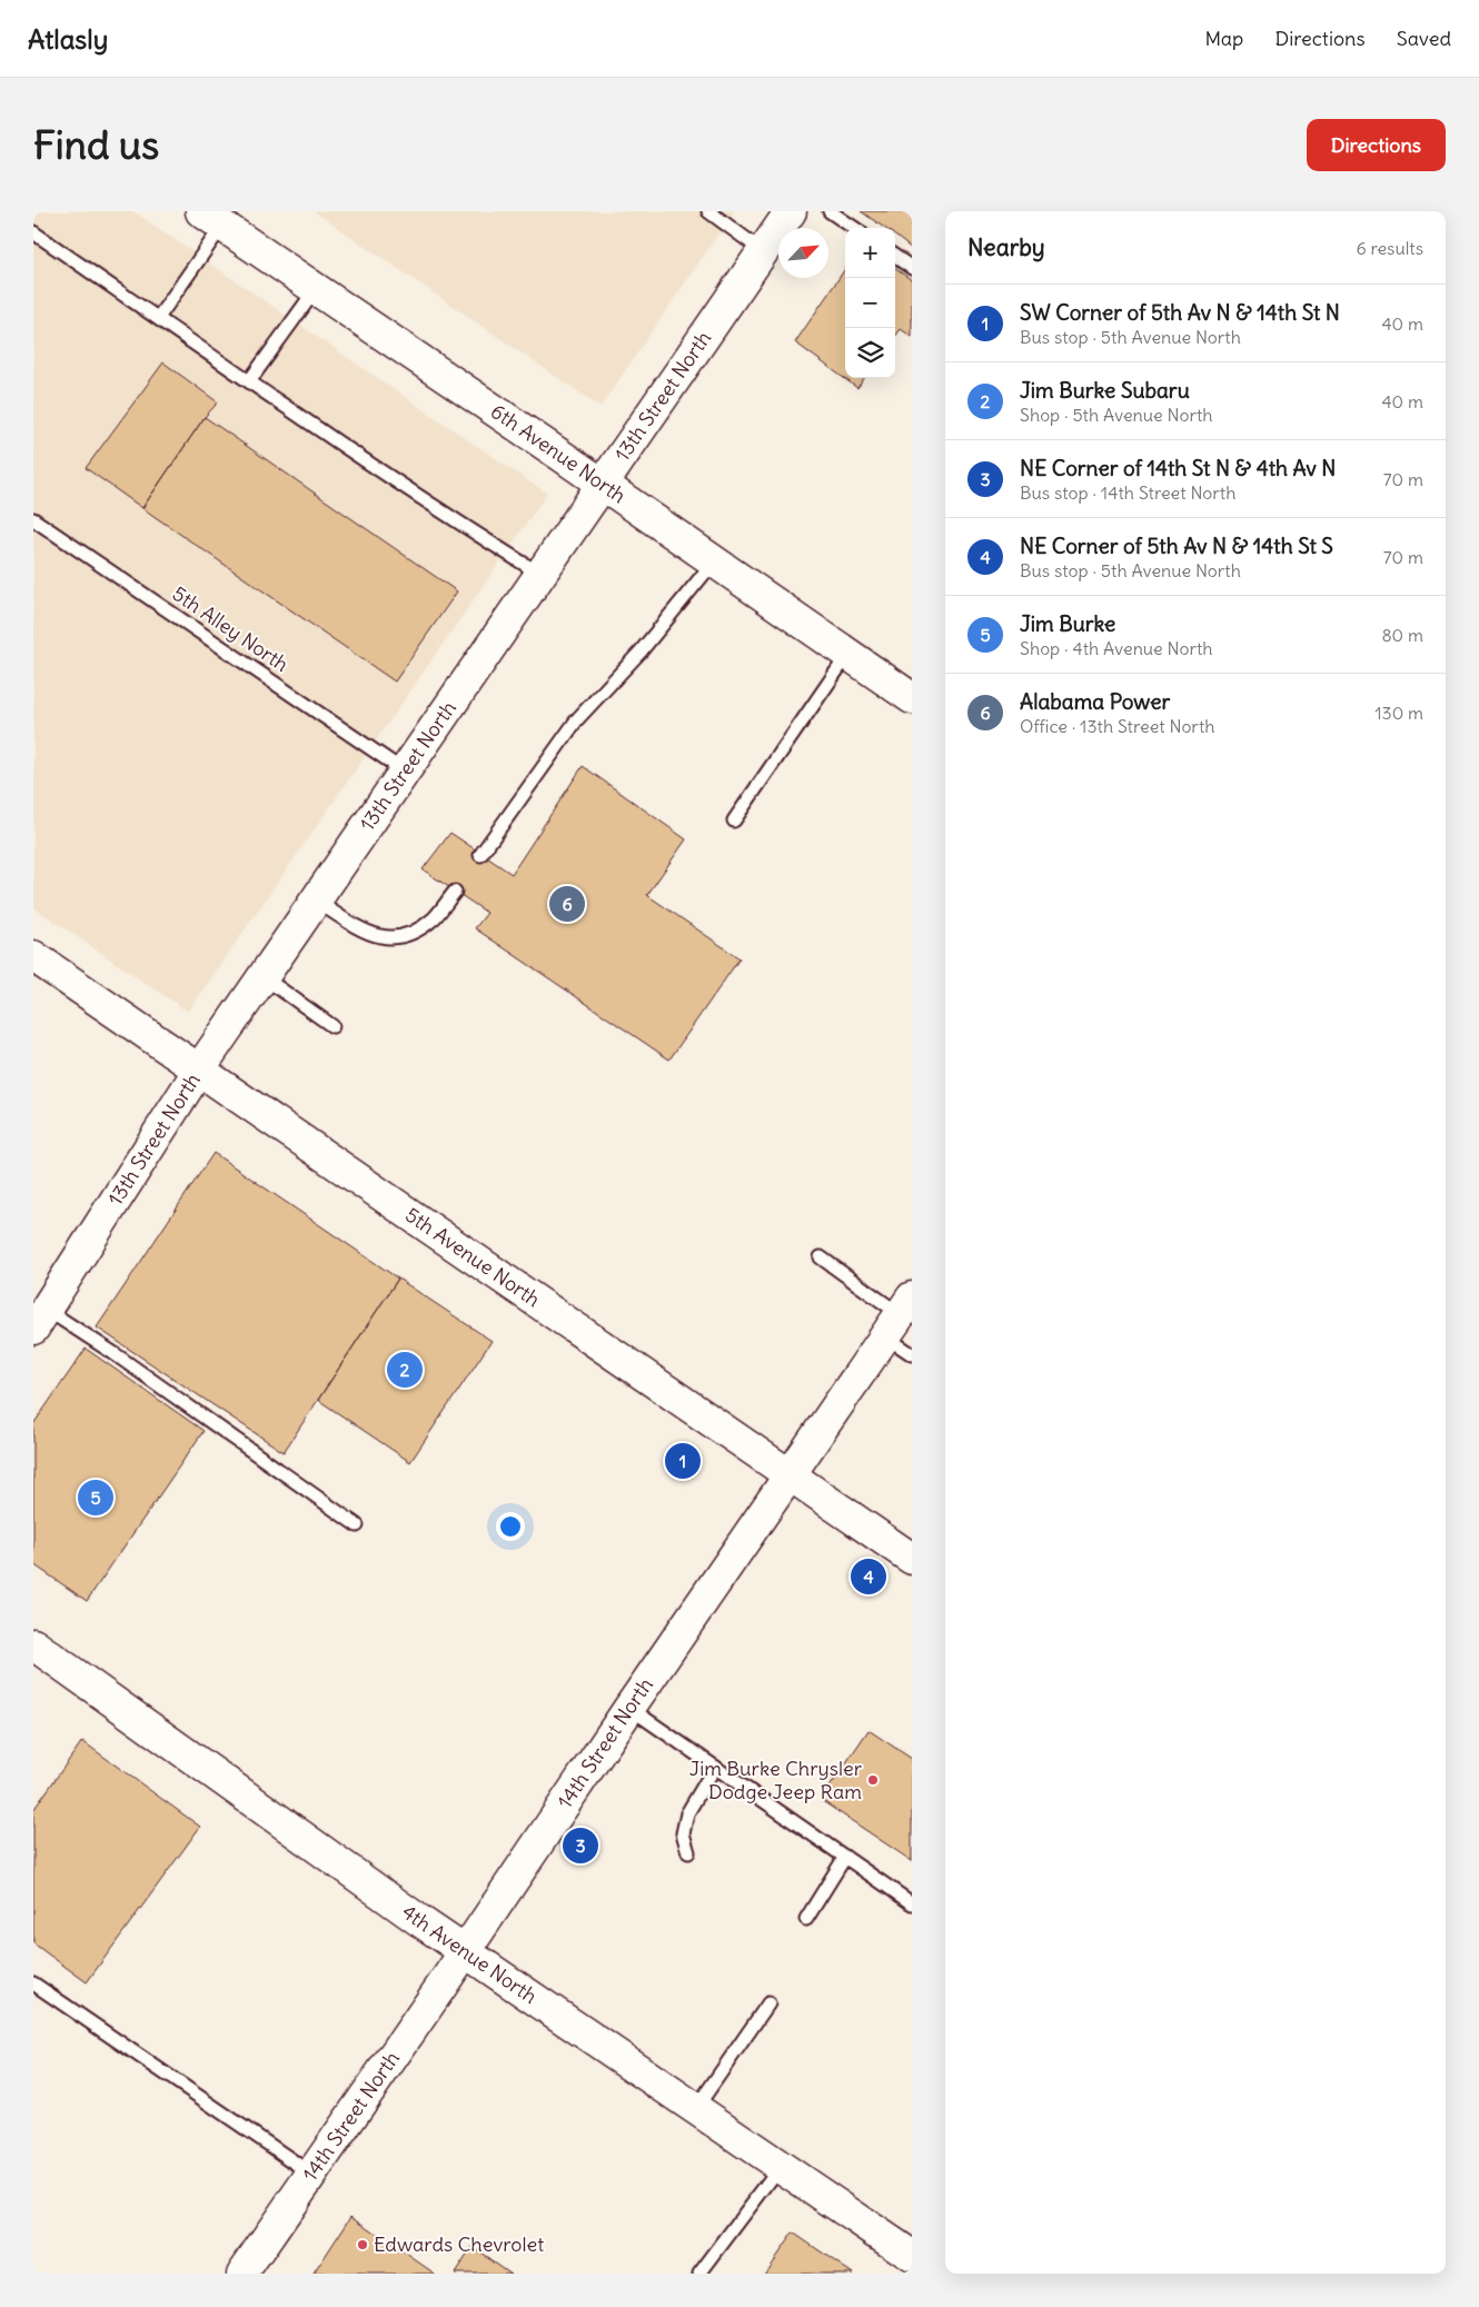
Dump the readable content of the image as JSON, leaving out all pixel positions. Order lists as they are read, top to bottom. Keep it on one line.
{"streets":{"street":["13th Street North","6th Avenue North","5th Avenue North","14th Street North","4th Avenue North"],"lane":["5th Alley North"]},"crossings":[["13th Street North","6th Avenue North"],["13th Street North","5th Alley North"],["13th Street North","5th Avenue North"],["5th Avenue North","14th Street North"],["14th Street North","4th Avenue North"]],"places":["Jim Burke Chrysler Dodge Jeep Ram","Edwards Chevrolet"],"north":"top right","page":{"header":"Atlasly","nav":["Map","Directions","Saved"],"buttons":"Directions","title":"Find us","heading":["Nearby","6 results"],"map_buttons":["+","−"],"list":[{"mark":"1","name":"SW Corner of 5th Av N & 14th St N","note":"Bus stop · 5th Avenue North","value":"40 m"},{"mark":"2","name":"Jim Burke Subaru","note":"Shop · 5th Avenue North","value":"40 m"},{"mark":"3","name":"NE Corner of 14th St N & 4th Av N","note":"Bus stop · 14th Street North","value":"70 m"},{"mark":"4","name":"NE Corner of 5th Av N & 14th St S","note":"Bus stop · 5th Avenue North","value":"70 m"},{"mark":"5","name":"Jim Burke","note":"Shop · 4th Avenue North","value":"80 m"},{"mark":"6","name":"Alabama Power","note":"Office · 13th Street North","value":"130 m"}],"pins":["6","2","1","5","4","3"]}}
